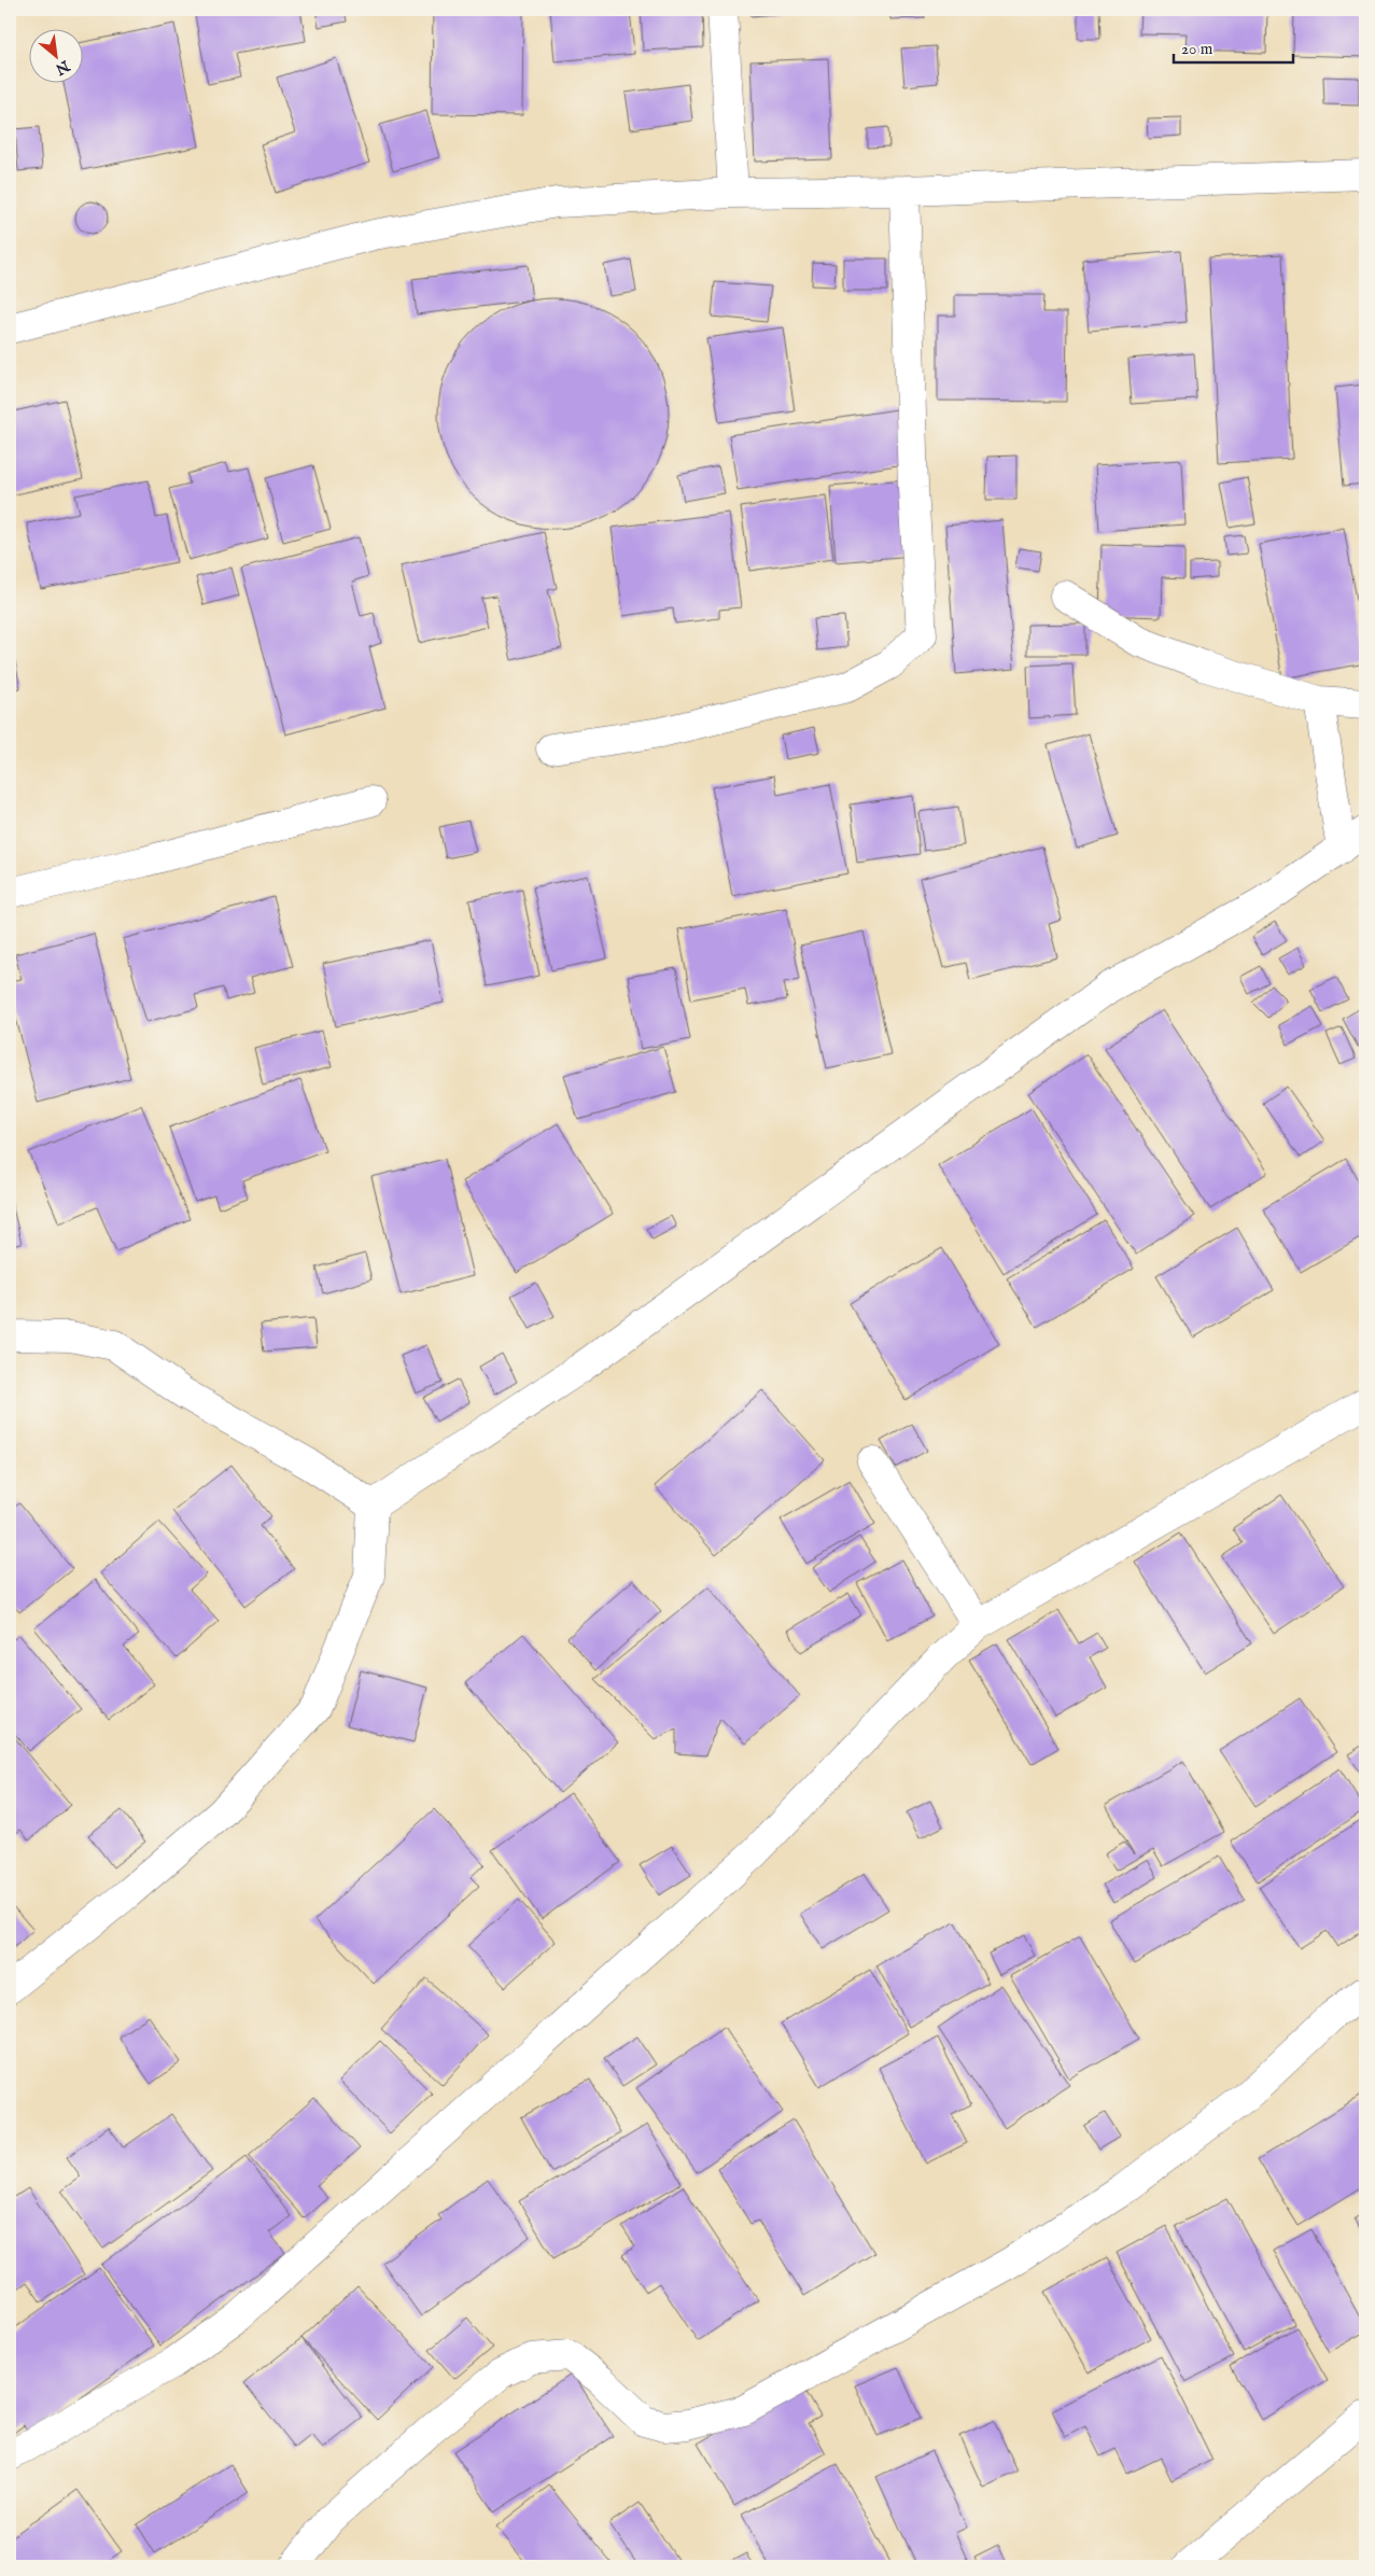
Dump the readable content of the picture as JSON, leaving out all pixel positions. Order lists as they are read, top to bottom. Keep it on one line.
{"scale_bar":"20 m","north":"bottom right"}
